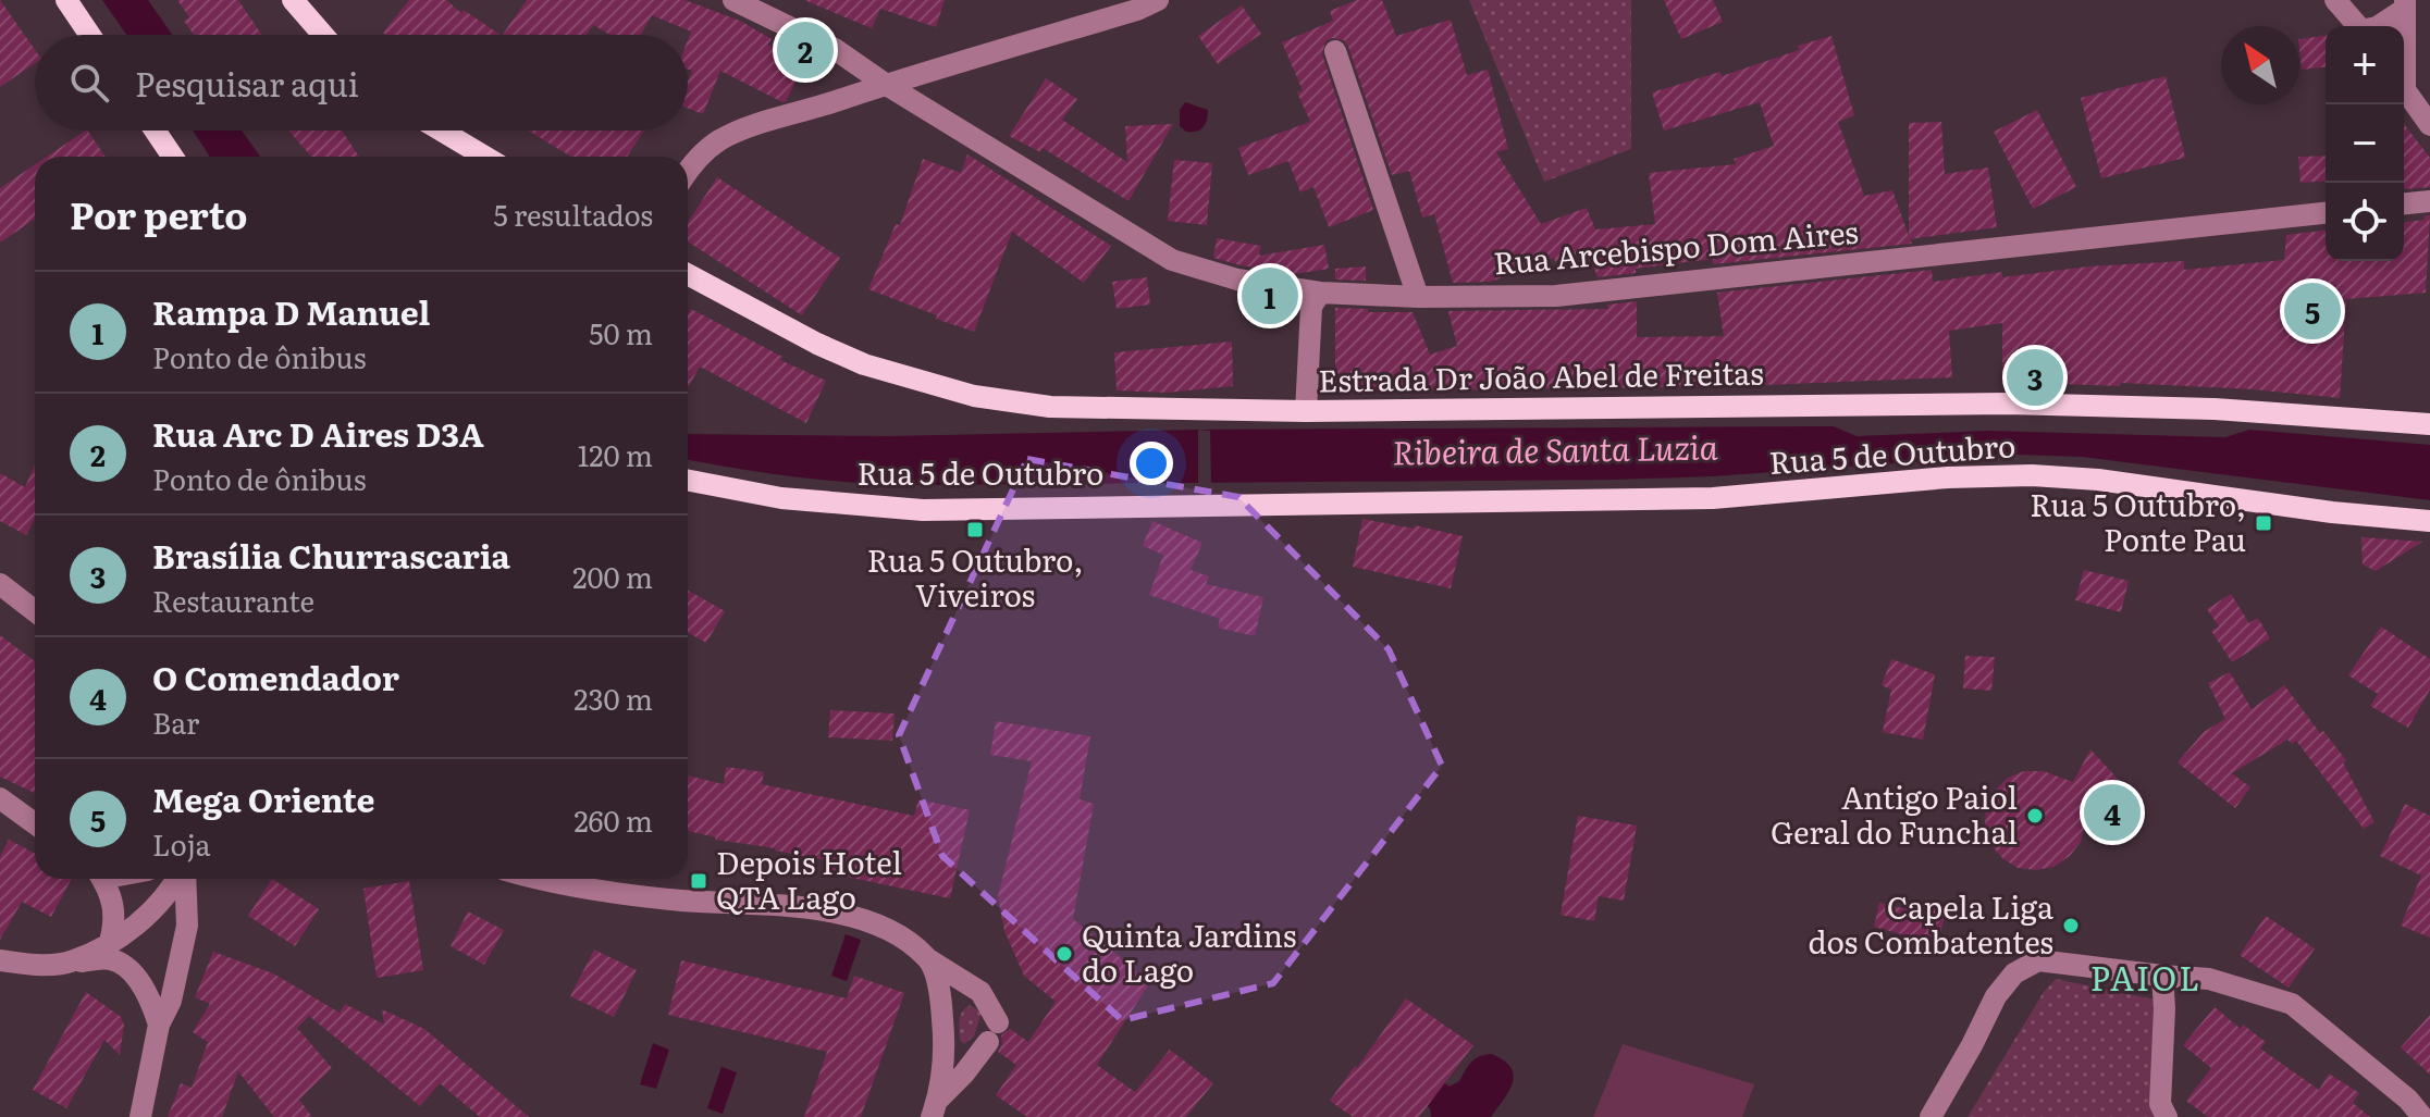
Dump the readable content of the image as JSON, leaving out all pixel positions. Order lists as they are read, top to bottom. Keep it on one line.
{"streets":{"main road":["Estrada Dr João Abel de Freitas","Rua 5 de Outubro"],"street":["Rua Arcebispo Dom Aires"]},"districts":["PAIOL"],"water":["Ribeira de Santa Luzia"],"places":{"transit":["Rua 5 Outubro, Ponte Pau","Rua 5 Outubro, Viveiros","Depois Hotel QTA Lago"],"other":["Antigo Paiol Geral do Funchal","Capela Liga dos Combatentes","Quinta Jardins do Lago"]},"north":"top left","page":{"pins":["2","1","5","3","4"],"map_buttons":["+","−"],"search":"Pesquisar aqui","heading":["Por perto","5 resultados"],"list":[{"mark":"1","name":"Rampa D Manuel","note":"Ponto de ônibus","value":"50 m"},{"mark":"2","name":"Rua Arc D Aires D3A","note":"Ponto de ônibus","value":"120 m"},{"mark":"3","name":"Brasília Churrascaria","note":"Restaurante","value":"200 m"},{"mark":"4","name":"O Comendador","note":"Bar","value":"230 m"},{"mark":"5","name":"Mega Oriente","note":"Loja","value":"260 m"}]}}
